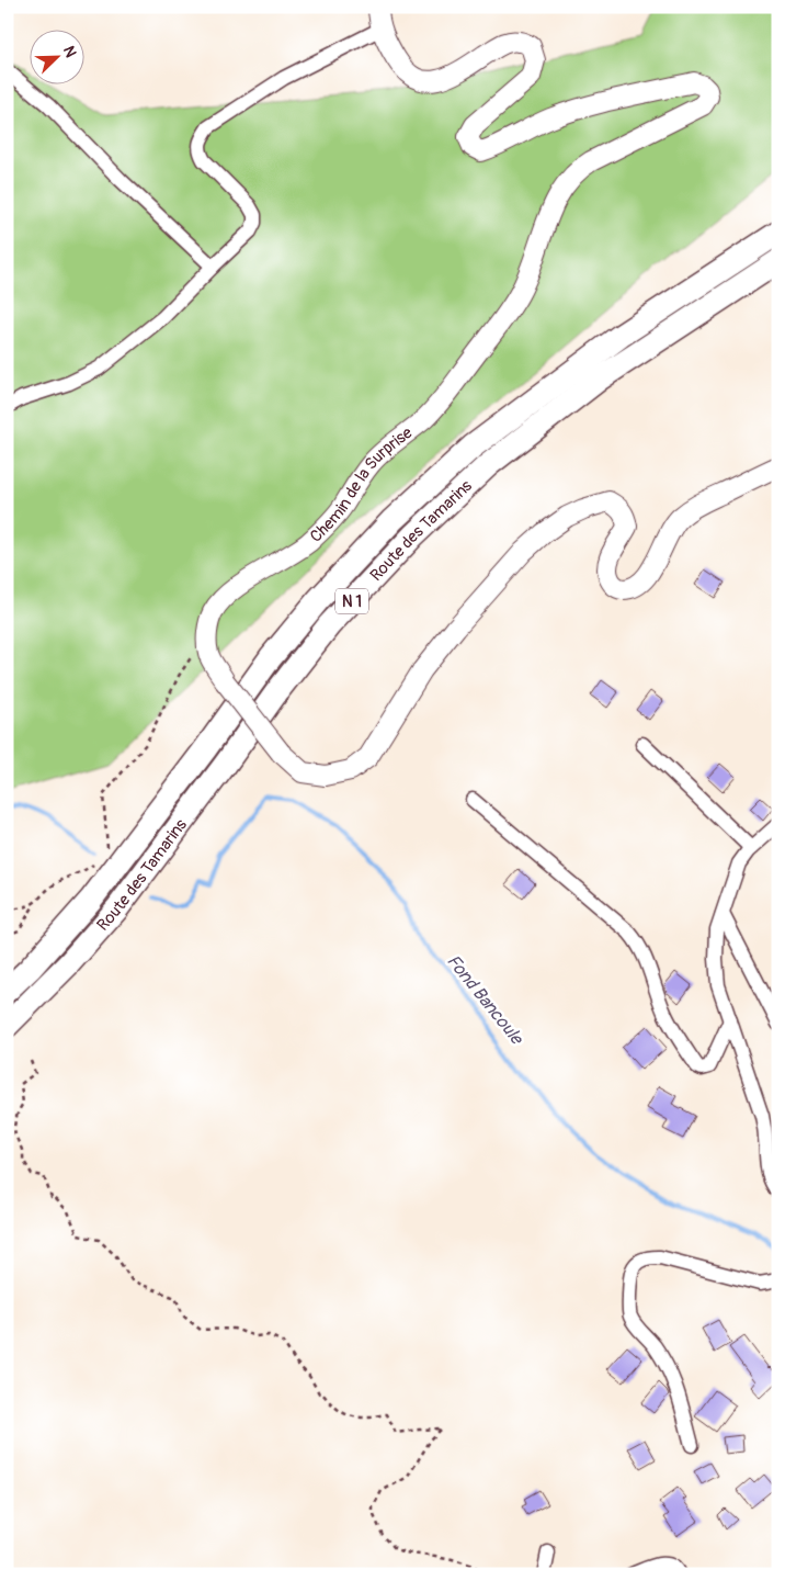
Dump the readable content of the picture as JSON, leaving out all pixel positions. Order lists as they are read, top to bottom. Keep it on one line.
{"streets":{"highway":["Route des Tamarins","N 1"],"main road":["Chemin de la Surprise"]},"water":["Fond Bancoule"],"north":"top right"}
